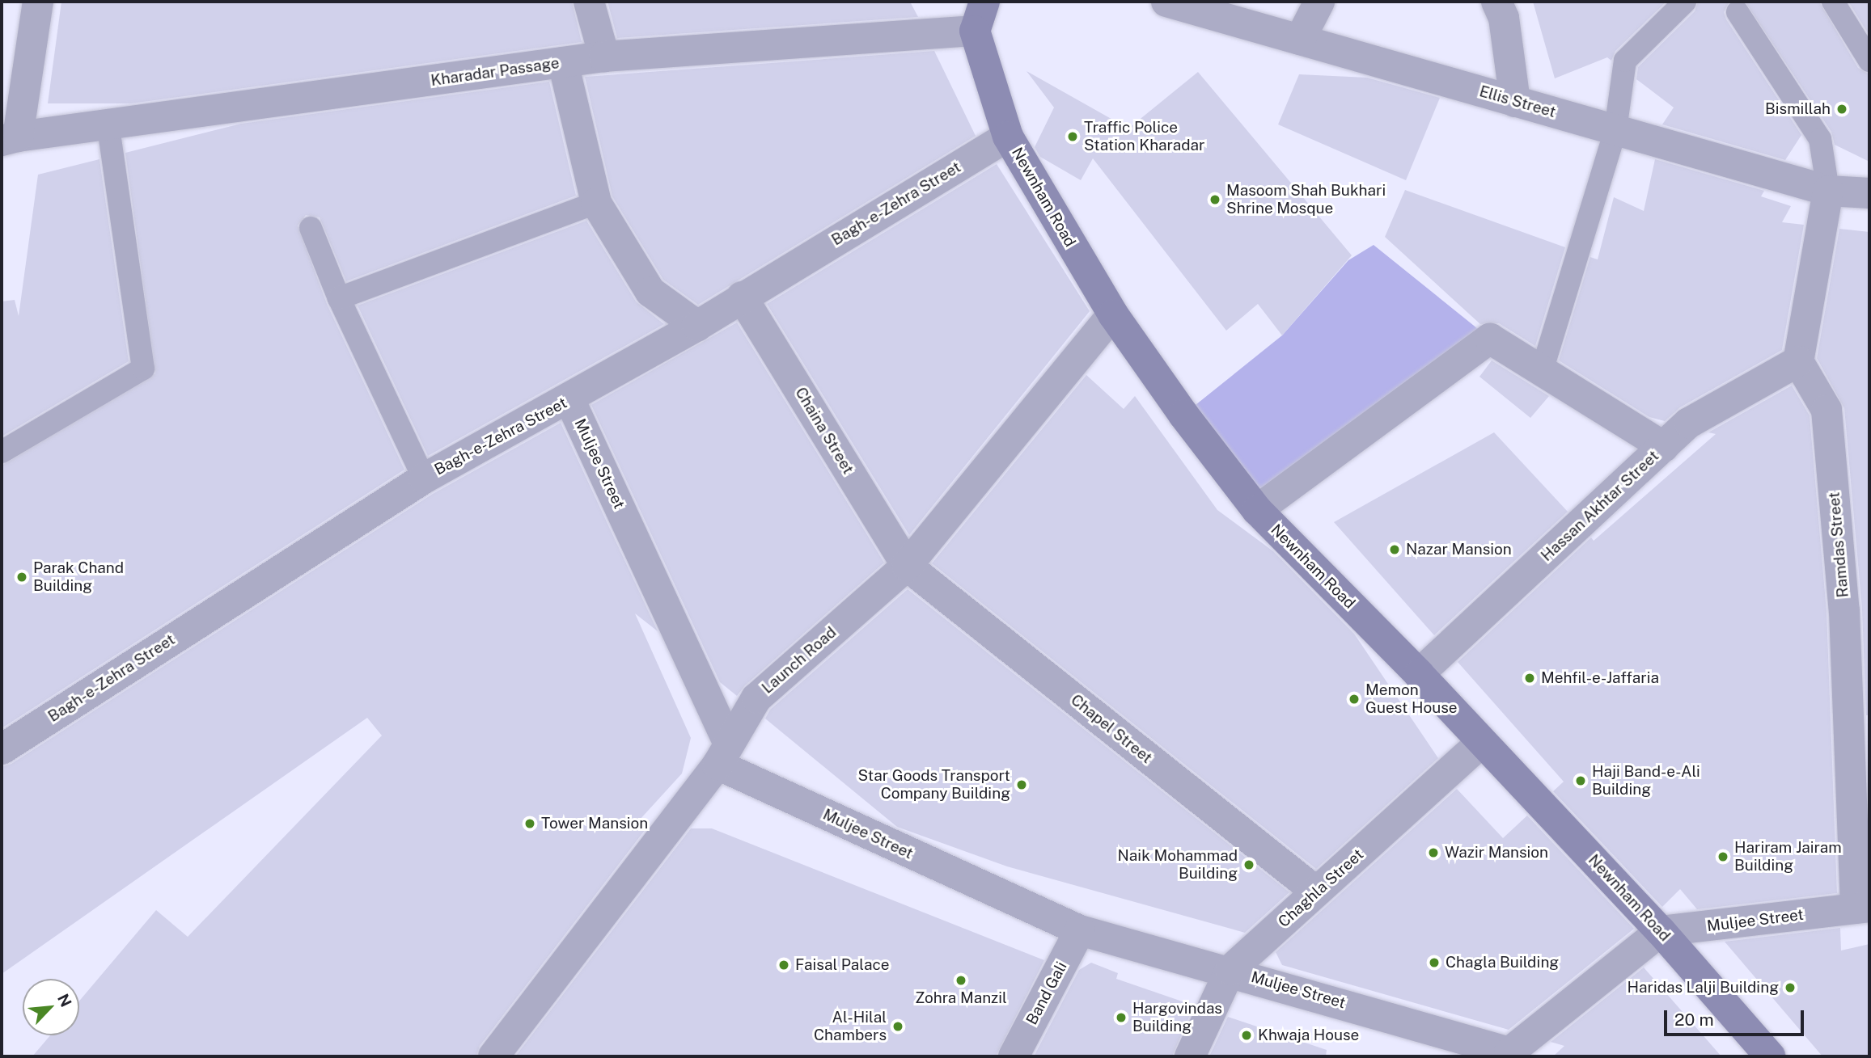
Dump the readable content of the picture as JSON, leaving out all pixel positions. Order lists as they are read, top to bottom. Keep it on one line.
{"streets":{"street":["Kharadar Passage","Ellis Street","Newnham Road","Bagh-e-Zehra Street","Chaina Street","Muljee Street","Hassan Akhtar Street","Ramdas Street","Launch Road","Chapel Street","Chaghla Street","Band Gali"]},"crossings":[["Kharadar Passage","Newnham Road"],["Newnham Road","Bagh-e-Zehra Street"],["Newnham Road","Muljee Street"],["Newnham Road","Hassan Akhtar Street"],["Newnham Road","Launch Road"],["Newnham Road","Chaghla Street"],["Bagh-e-Zehra Street","Chaina Street"],["Bagh-e-Zehra Street","Muljee Street"],["Chaina Street","Launch Road"],["Chaina Street","Chapel Street"],["Muljee Street","Ramdas Street"],["Muljee Street","Launch Road"],["Muljee Street","Chaghla Street"],["Muljee Street","Band Gali"],["Hassan Akhtar Street","Ramdas Street"],["Launch Road","Chapel Street"],["Chapel Street","Chaghla Street"]],"places":["Bismillah","Traffic Police Station Kharadar","Masoom Shah Bukhari Shrine Mosque","Nazar Mansion","Parak Chand Building","Mehfil-e-Jaffaria","Memon Guest House","Haji Band-e-Ali Building","Star Goods Transport Company Building","Tower Mansion","Wazir Mansion","Hariram Jairam Building","Naik Mohammad Building","Chagla Building","Faisal Palace","Zohra Manzil","Haridas Lalji Building","Hargovindas Building","Al-Hilal Chambers","Khwaja House"],"scale_bar":"20 m","north":"top right"}
